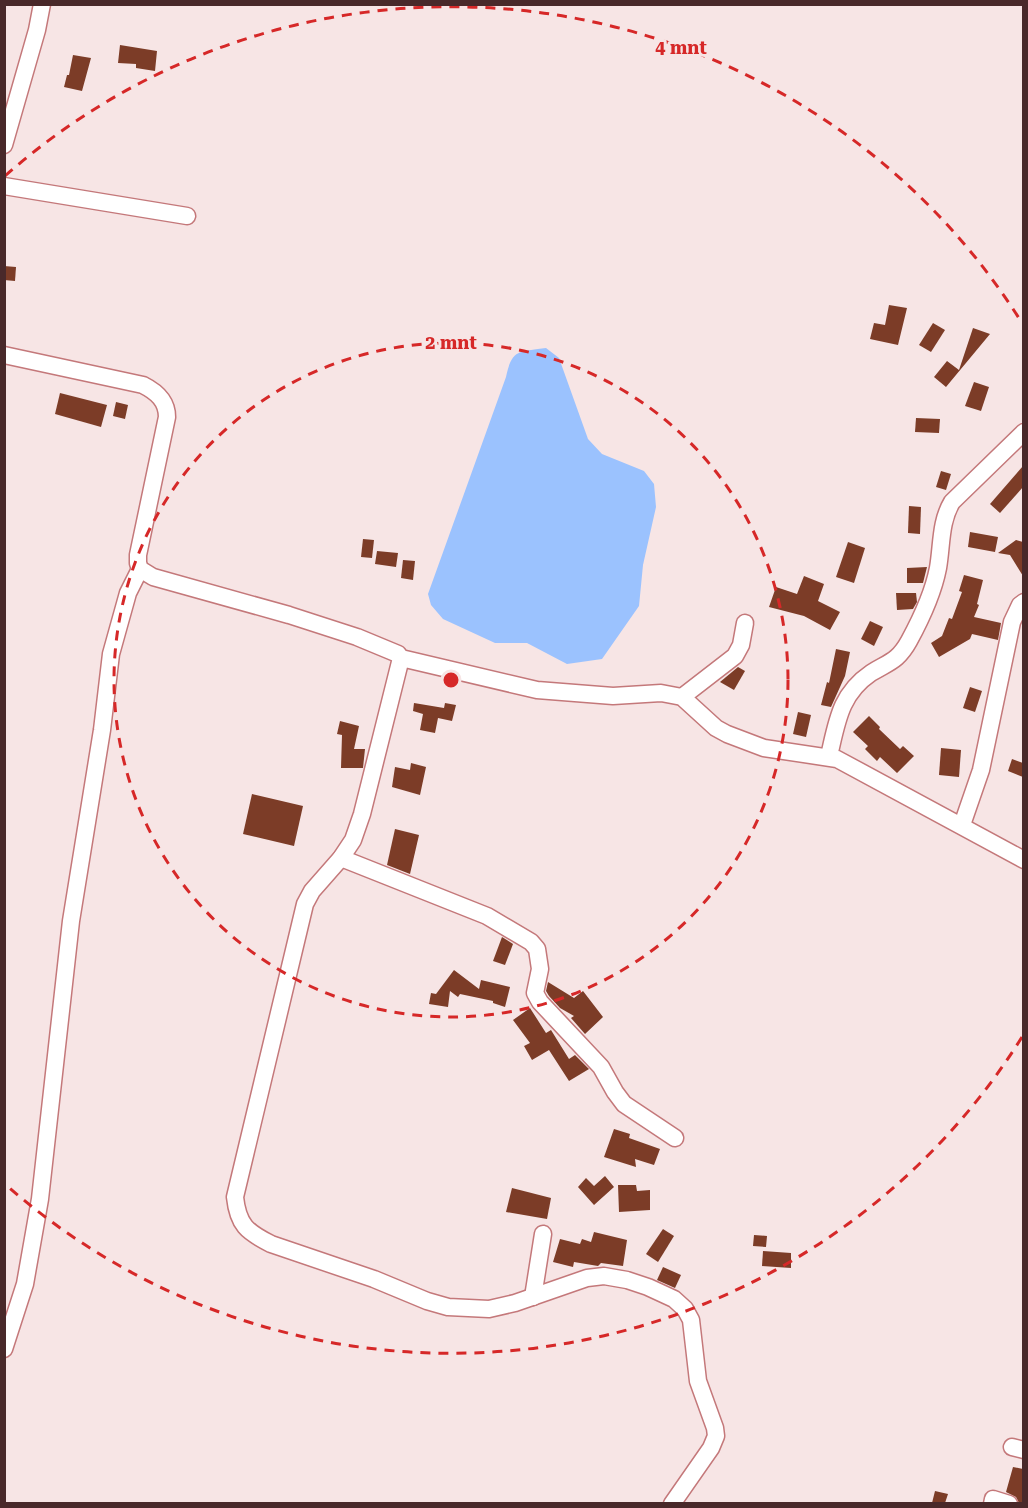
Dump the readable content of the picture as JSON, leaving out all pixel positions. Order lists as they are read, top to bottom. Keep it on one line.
{"rings":["4 mnt","2 mnt"]}
